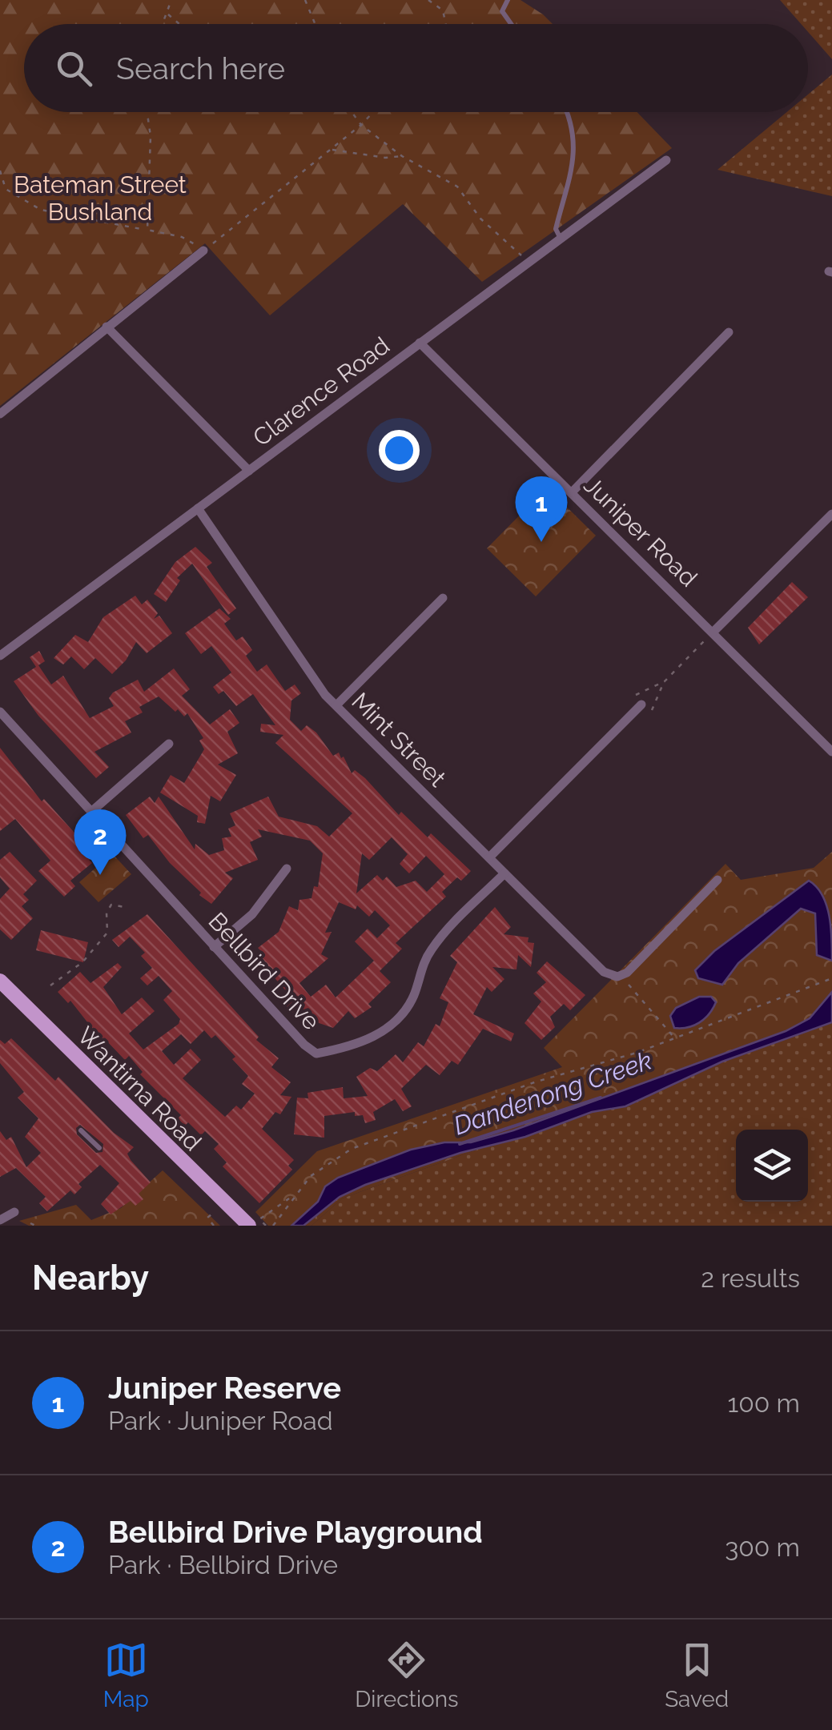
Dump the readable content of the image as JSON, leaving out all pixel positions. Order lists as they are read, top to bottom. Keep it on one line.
{"streets":{"main road":["Wantirna Road"],"street":["Clarence Road","Juniper Road","Mint Street","Bellbird Drive"]},"crossings":[["Clarence Road","Juniper Road"],["Clarence Road","Mint Street"],["Mint Street","Bellbird Drive"]],"water":["Dandenong Creek"],"parks":["Bateman Street Bushland"],"page":{"search":"Search here","pins":["1","2"],"heading":["Nearby","2 results"],"list":[{"mark":"1","name":"Juniper Reserve","note":"Park · Juniper Road","value":"100 m"},{"mark":"2","name":"Bellbird Drive Playground","note":"Park · Bellbird Drive","value":"300 m"}],"nav":["Map","Directions","Saved"]}}
